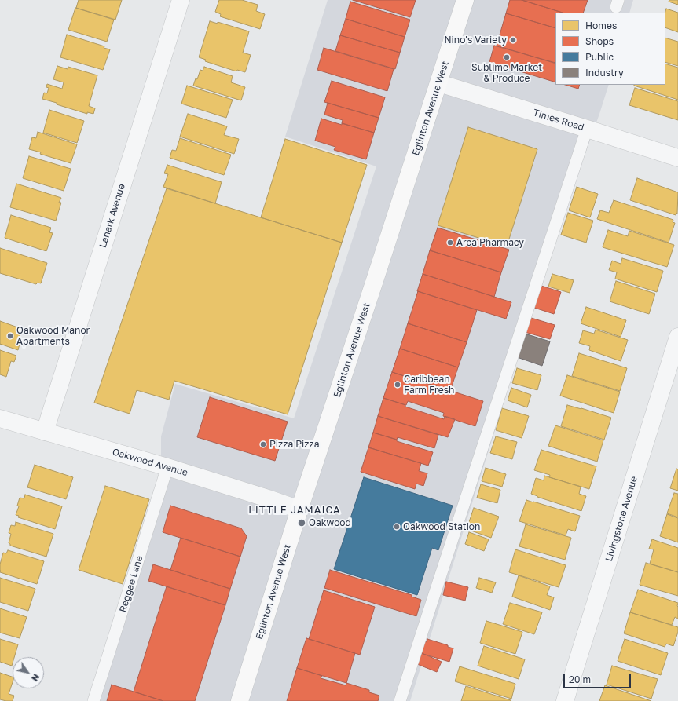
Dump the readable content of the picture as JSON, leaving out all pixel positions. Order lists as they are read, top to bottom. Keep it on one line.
{"streets":{"main road":["Eglinton Avenue West"],"street":["Times Road","Lanark Avenue","Oakwood Avenue","Livingstone Avenue"],"lane":["Reggae Lane"]},"crossings":[["Eglinton Avenue West","Times Road"],["Eglinton Avenue West","Oakwood Avenue"],["Lanark Avenue","Oakwood Avenue"],["Oakwood Avenue","Reggae Lane"]],"districts":["LITTLE JAMAICA"],"places":["Nino's Variety","Sublime Market & Produce","Arca Pharmacy","Oakwood Manor Apartments","Caribbean Farm Fresh","Pizza Pizza","Oakwood","Oakwood Station"],"legend":["Homes","Shops","Public","Industry"],"scale_bar":"20 m","north":"bottom right"}
